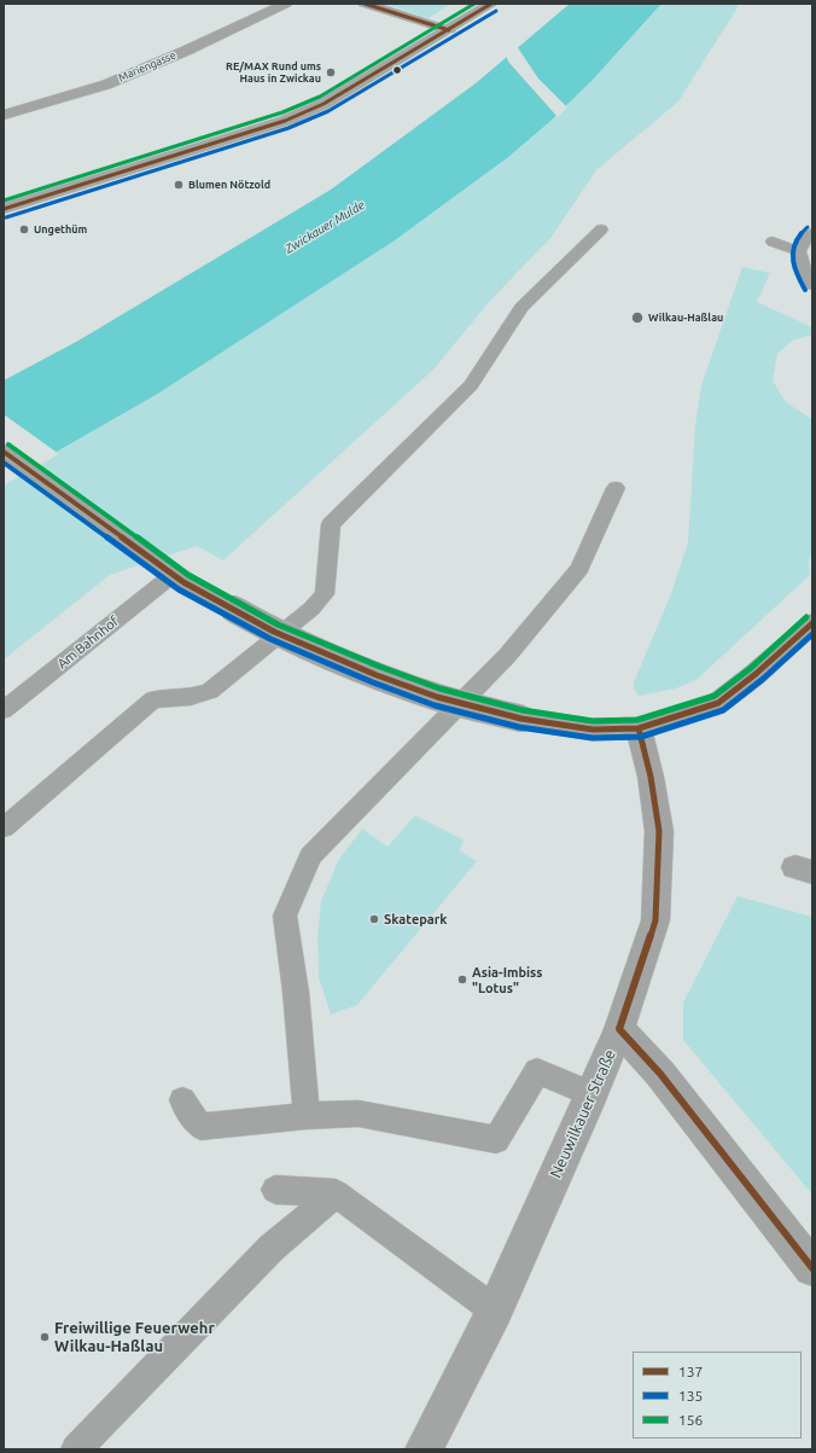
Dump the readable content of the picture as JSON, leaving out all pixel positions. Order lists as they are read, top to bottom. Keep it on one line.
{"streets":{"street":["Mariengasse","Neuwilkauer Straße"],"lane":["Am Bahnhof"]},"water":["Zwickauer Mulde"],"places":["RE/MAX Rund ums Haus in Zwickau","Blumen Nötzold","Ungethüm","Wilkau-Haßlau","Skatepark","Asia-Imbiss \"Lotus\"","Freiwillige Feuerwehr Wilkau-Haßlau"],"lines":["transit line 137","transit line 156","transit line 135"],"legend":["137","135","156"]}
